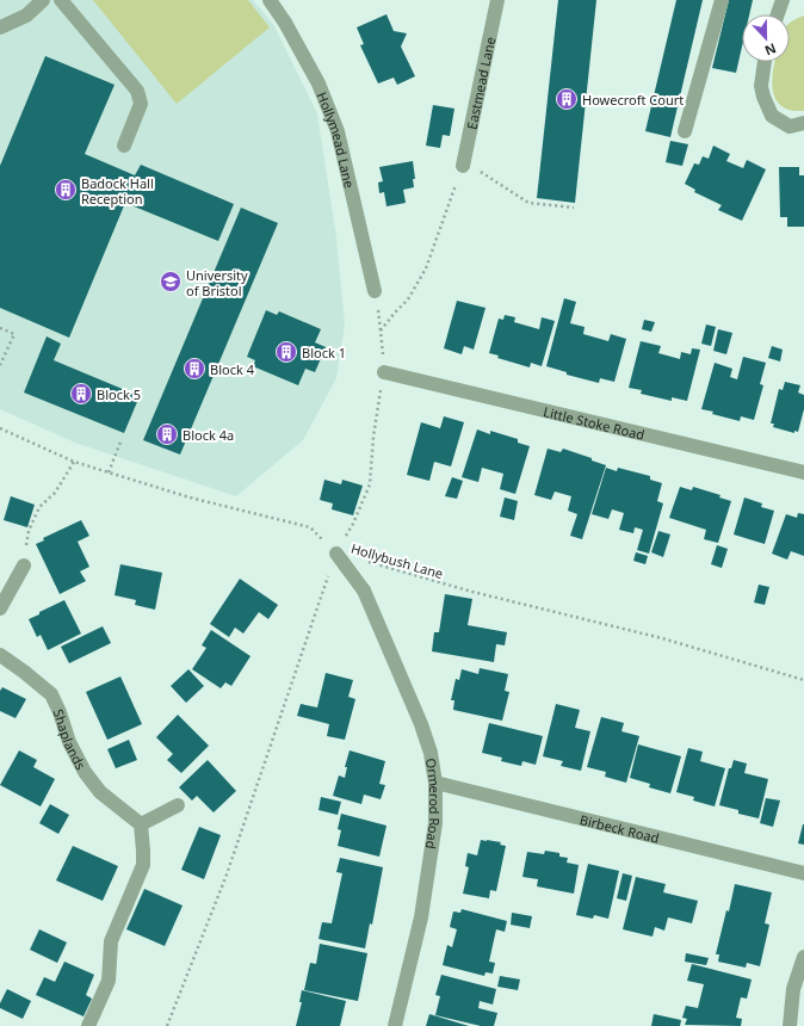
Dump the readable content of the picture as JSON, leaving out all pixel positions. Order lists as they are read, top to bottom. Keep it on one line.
{"streets":{"street":["Eastmead Lane","Hollymead Lane","Little Stoke Road","Shaplands","Ormerod Road","Birbeck Road"],"path":["Hollybush Lane"]},"crossings":[["Hollybush Lane","Ormerod Road"],["Ormerod Road","Birbeck Road"]],"places":{"building":["Howecroft Court","Badock Hall Reception","Block 1","Block 4","Block 5","Block 4a"],"school or university":["University of Bristol"]},"north":"bottom"}
